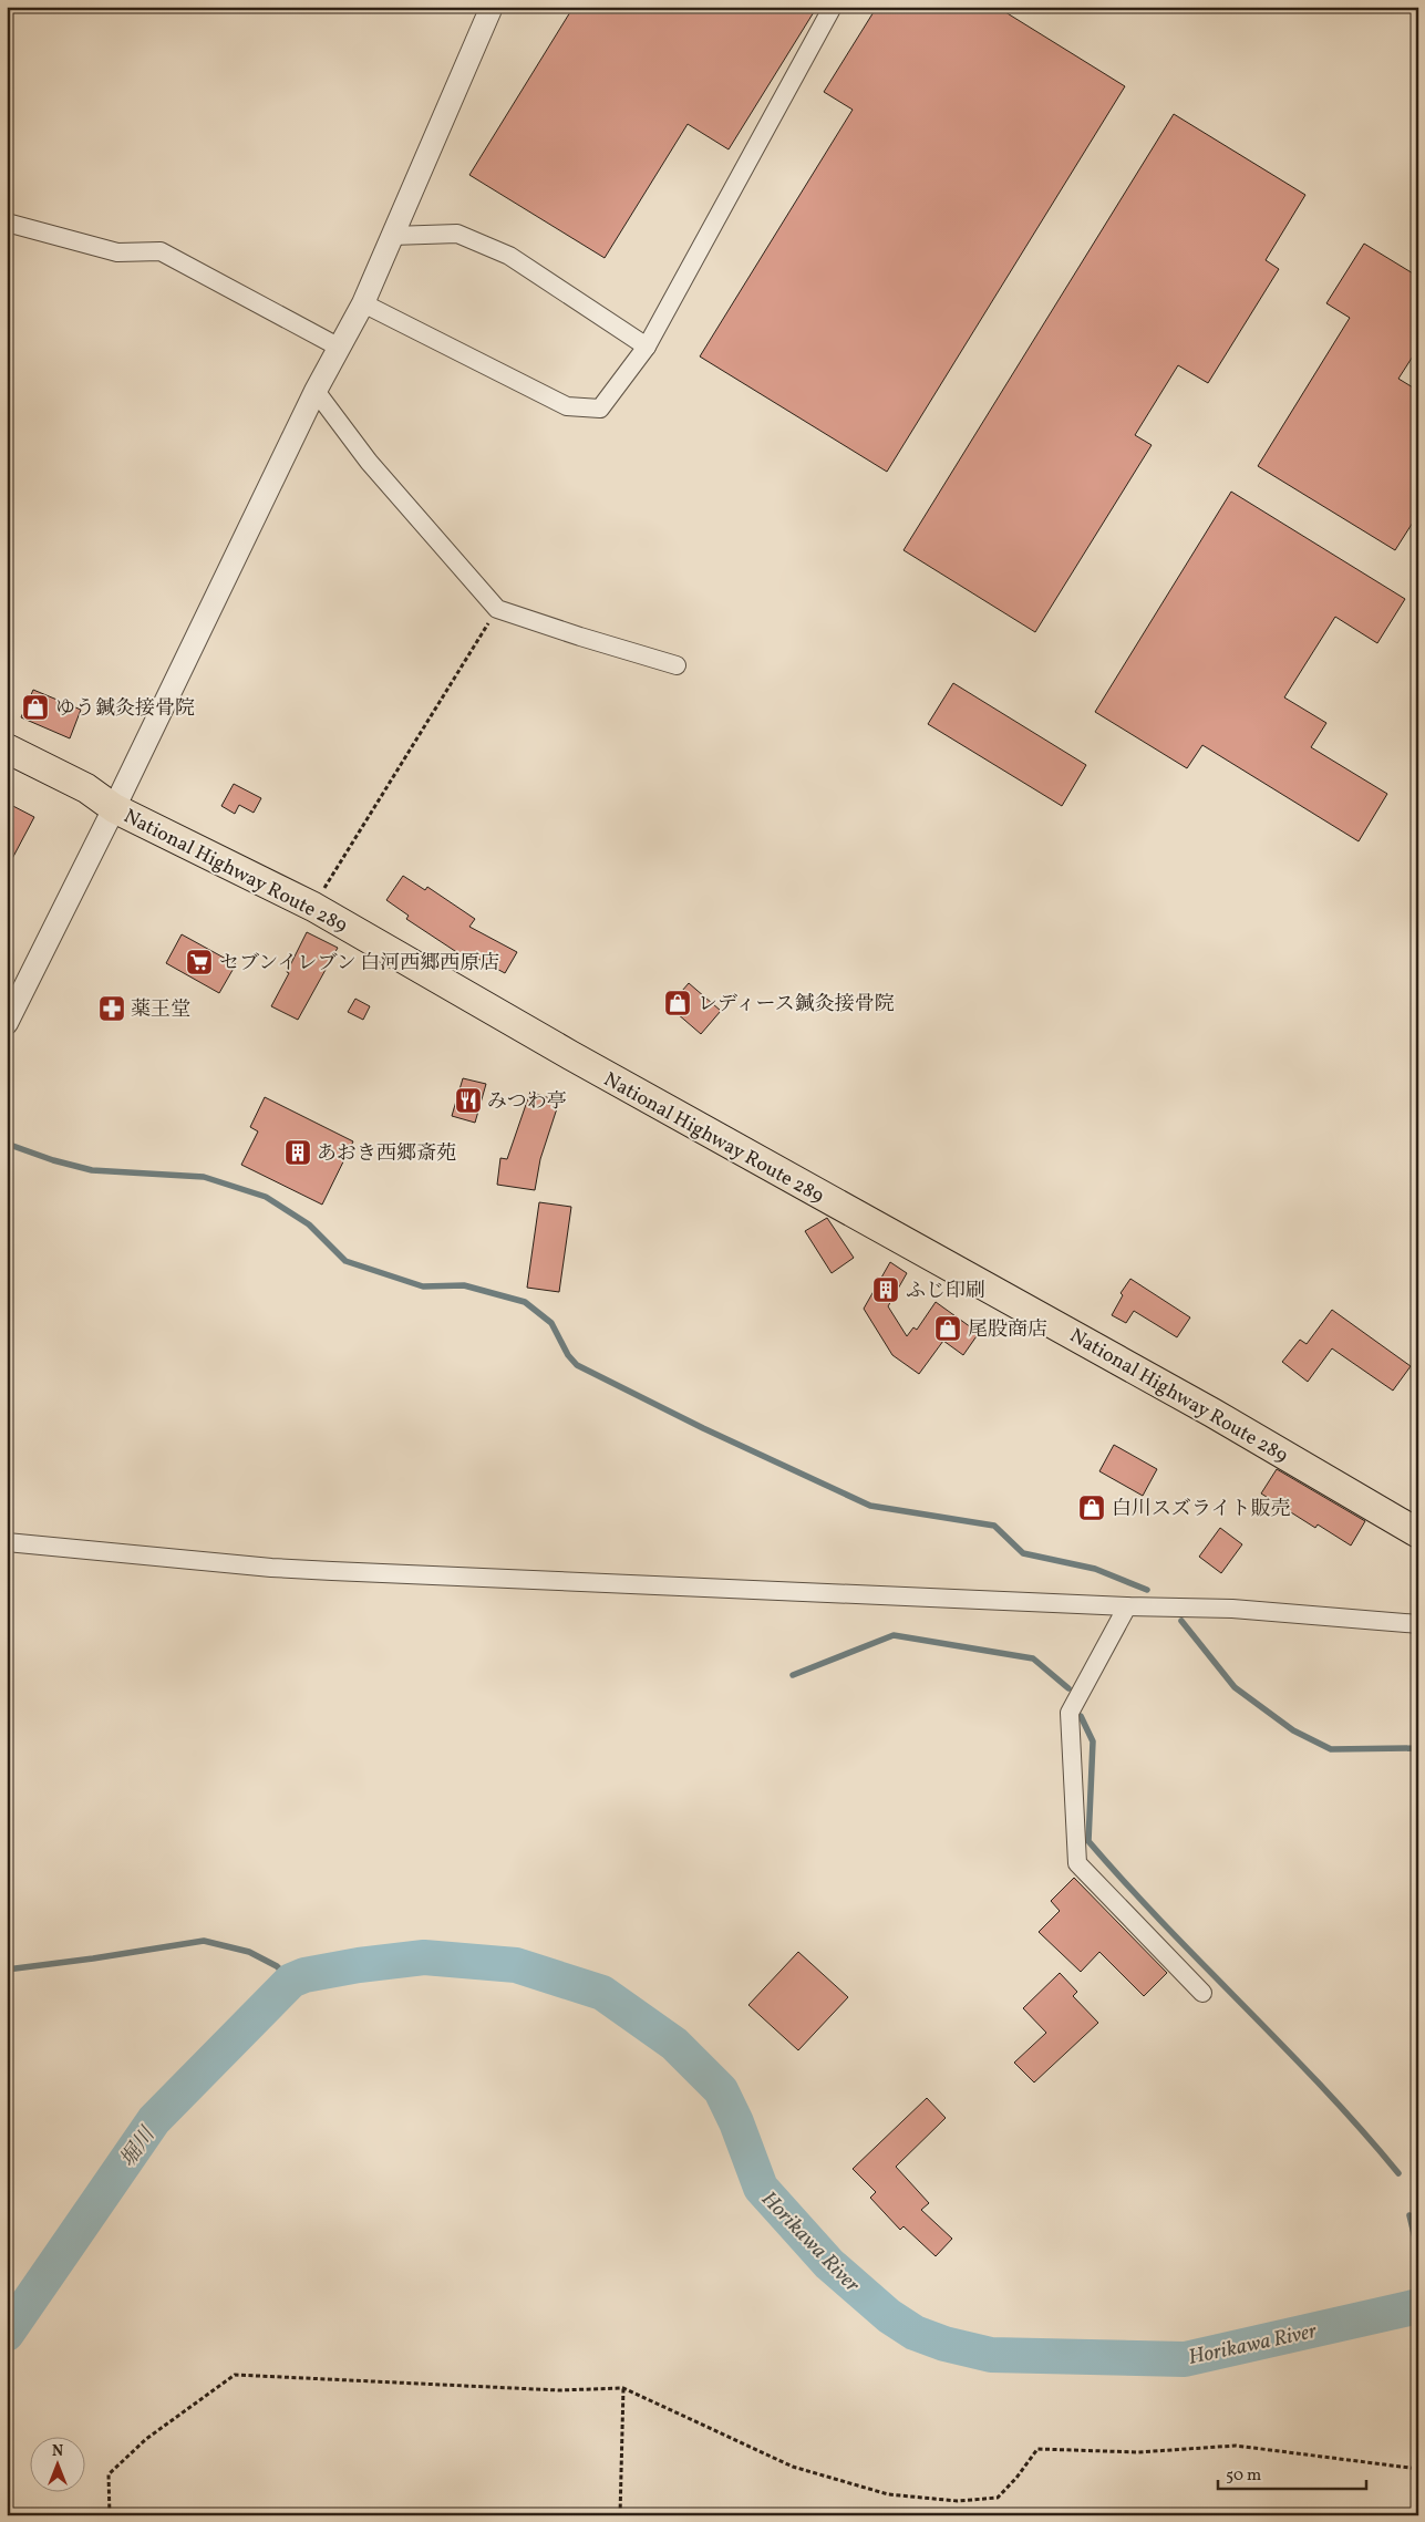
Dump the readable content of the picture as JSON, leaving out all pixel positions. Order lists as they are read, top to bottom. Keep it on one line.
{"streets":{"highway":["National Highway Route 289"]},"water":["堀川","Horikawa River"],"places":{"shop":["ゆう鍼灸接骨院","レディース鍼灸接骨院","尾股商店","白川スズライト販売"],"supermarket":["セブンイレブン 白河西郷西原店"],"pharmacy":["薬王堂"],"restaurant":["みつわ亭"],"building":["あおき西郷斎苑","ふじ印刷"]},"scale_bar":"50 m","north":"top"}
